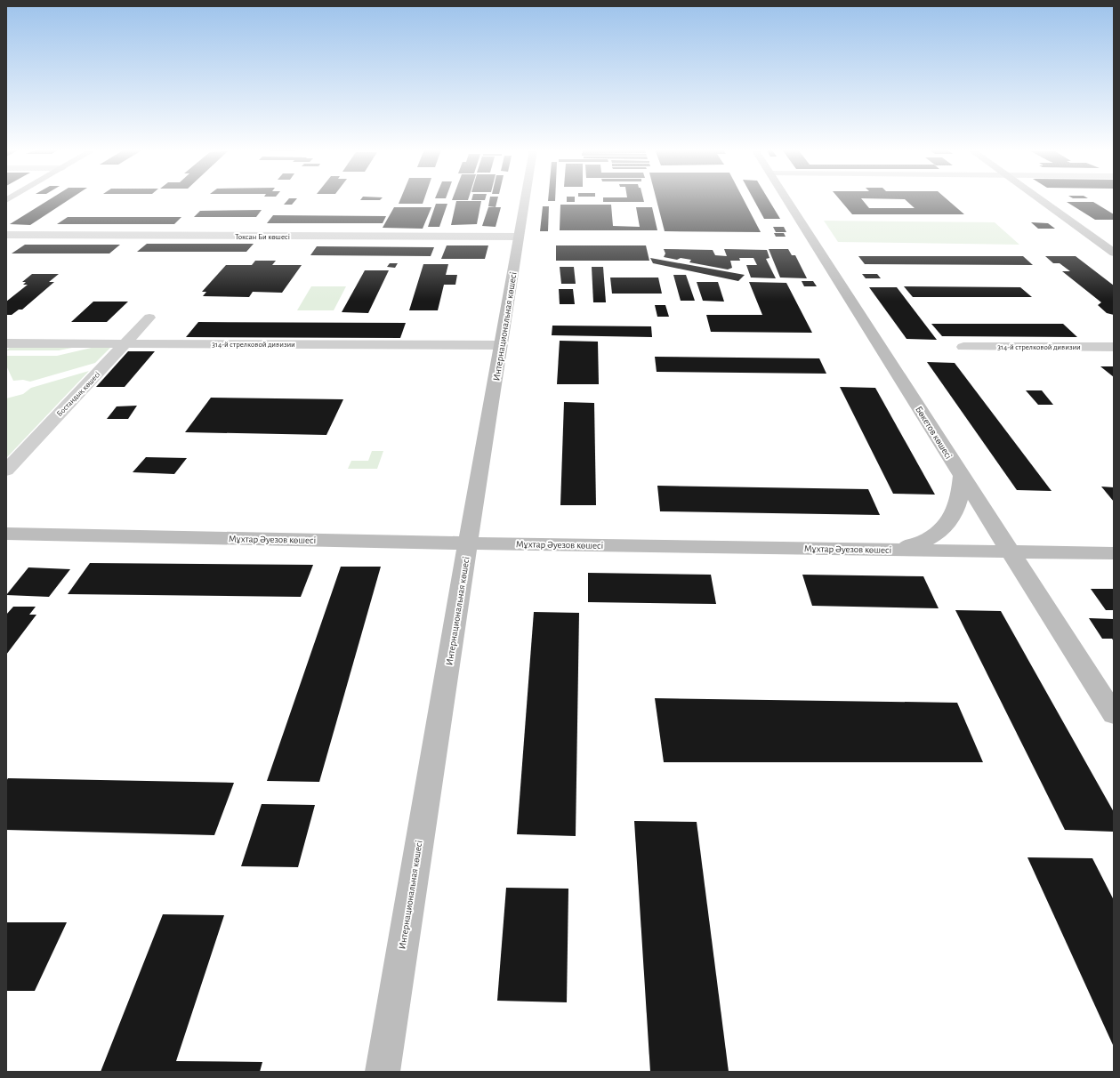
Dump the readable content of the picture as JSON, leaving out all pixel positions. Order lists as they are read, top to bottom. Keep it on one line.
{"streets":{"main road":["Интернациональная көшесі","Бөкетов көшесі","Мұхтар Әуезов көшесі"],"street":["Токсан Би көшесі","314-й стрелковой дивизии","Бостандық көшесі"]},"crossings":[["Токсан Би көшесі","Интернациональная көшесі"],["Интернациональная көшесі","314-й стрелковой дивизии"],["Интернациональная көшесі","Мұхтар Әуезов көшесі"],["314-й стрелковой дивизии","Бостандық көшесі"],["Бөкетов көшесі","Мұхтар Әуезов көшесі"]]}
